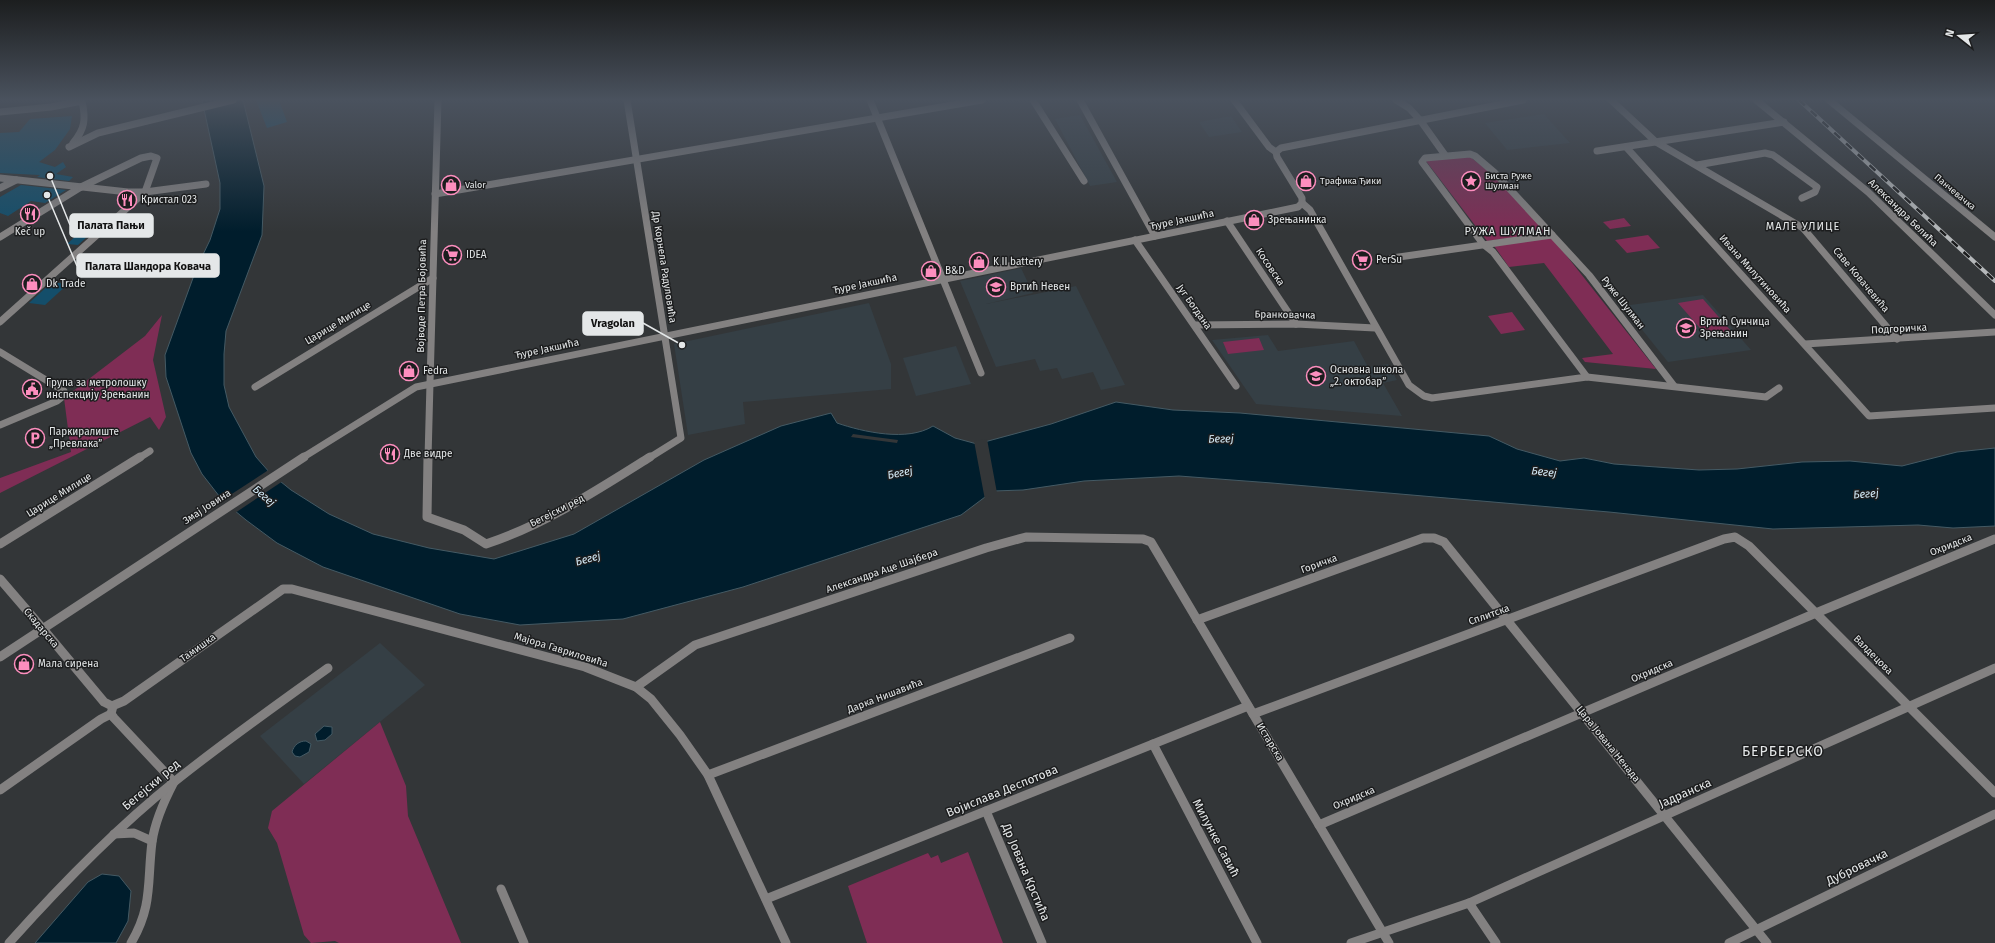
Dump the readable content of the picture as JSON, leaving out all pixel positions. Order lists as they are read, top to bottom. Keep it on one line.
{"streets":{"street":["Панчевачка","Александра Белића","Ђуре Јакшића","Др Корнела Радуловића","Косовска","Ивана Милутиновића","Саве Ковачевића","Војводе Петра Бојовића","Руже Шулман","Југ Богдана","Бранковачка","Царице Милице","Подгоричка","Змај Јовина","Бегејски ред","Охридска","Горичка","Александра Аце Шајбера","Сплитска","Скадарска","Тамишка","Мајора Гавриловића","Валдецова","Дарка Нишавића","Истарска","Цара Јована Ненада","Војислава Деспотова","Јадранска","Милунке Савић","Дубровачка","Др Јована Крстића"]},"crossings":[["Ђуре Јакшића","Др Корнела Радуловића"],["Ђуре Јакшића","Косовска"],["Ђуре Јакшића","Војводе Петра Бојовића"],["Ђуре Јакшића","Југ Богдана"],["Ђуре Јакшића","Змај Јовина"],["Др Корнела Радуловића","Бегејски ред"],["Косовска","Бранковачка"],["Ивана Милутиновића","Подгоричка"],["Саве Ковачевића","Подгоричка"],["Војводе Петра Бојовића","Царице Милице"],["Војводе Петра Бојовића","Змај Јовина"],["Војводе Петра Бојовића","Бегејски ред"],["Југ Богдана","Бранковачка"],["Змај Јовина","Скадарска"],["Бегејски ред","Скадарска"],["Охридска","Валдецова"],["Охридска","Истарска"],["Охридска","Цара Јована Ненада"],["Горичка","Истарска"],["Горичка","Цара Јована Ненада"],["Александра Аце Шајбера","Мајора Гавриловића"],["Александра Аце Шајбера","Истарска"],["Сплитска","Валдецова"],["Сплитска","Истарска"],["Сплитска","Цара Јована Ненада"],["Сплитска","Војислава Деспотова"],["Скадарска","Тамишка"],["Тамишка","Мајора Гавриловића"],["Мајора Гавриловића","Дарка Нишавића"],["Мајора Гавриловића","Војислава Деспотова"],["Валдецова","Јадранска"],["Истарска","Војислава Деспотова"],["Истарска","Јадранска"],["Цара Јована Ненада","Јадранска"],["Цара Јована Ненада","Дубровачка"],["Војислава Деспотова","Милунке Савић"],["Војислава Деспотова","Др Јована Крстића"]],"districts":["МАЛЕ УЛИЦЕ","РУЖА ШУЛМАН","БЕРБЕРСКО"],"water":["Бегеј"],"places":{"other":["Палата Пањи","Палата Шандора Ковача","Vragolan"],"shop":["Трафика Ђики","Valor","Зрењанинка","K II battery","B&D","Dk Trade","Fedra","Мала сирена"],"place":["Биста Руже Шулман"],"restaurant":["Кристал 023","Keč up","Две видре"],"supermarket":["IDEA","PerSu"],"school or university":["Вртић Невен","Вртић Сунчица Зрењанин","Основна школа „2. октобар”"],"public building":["Група за метролошку инспекцију Зрењанин"],"parking":["Паркиралиште „Превлака”"]},"north":"left"}
